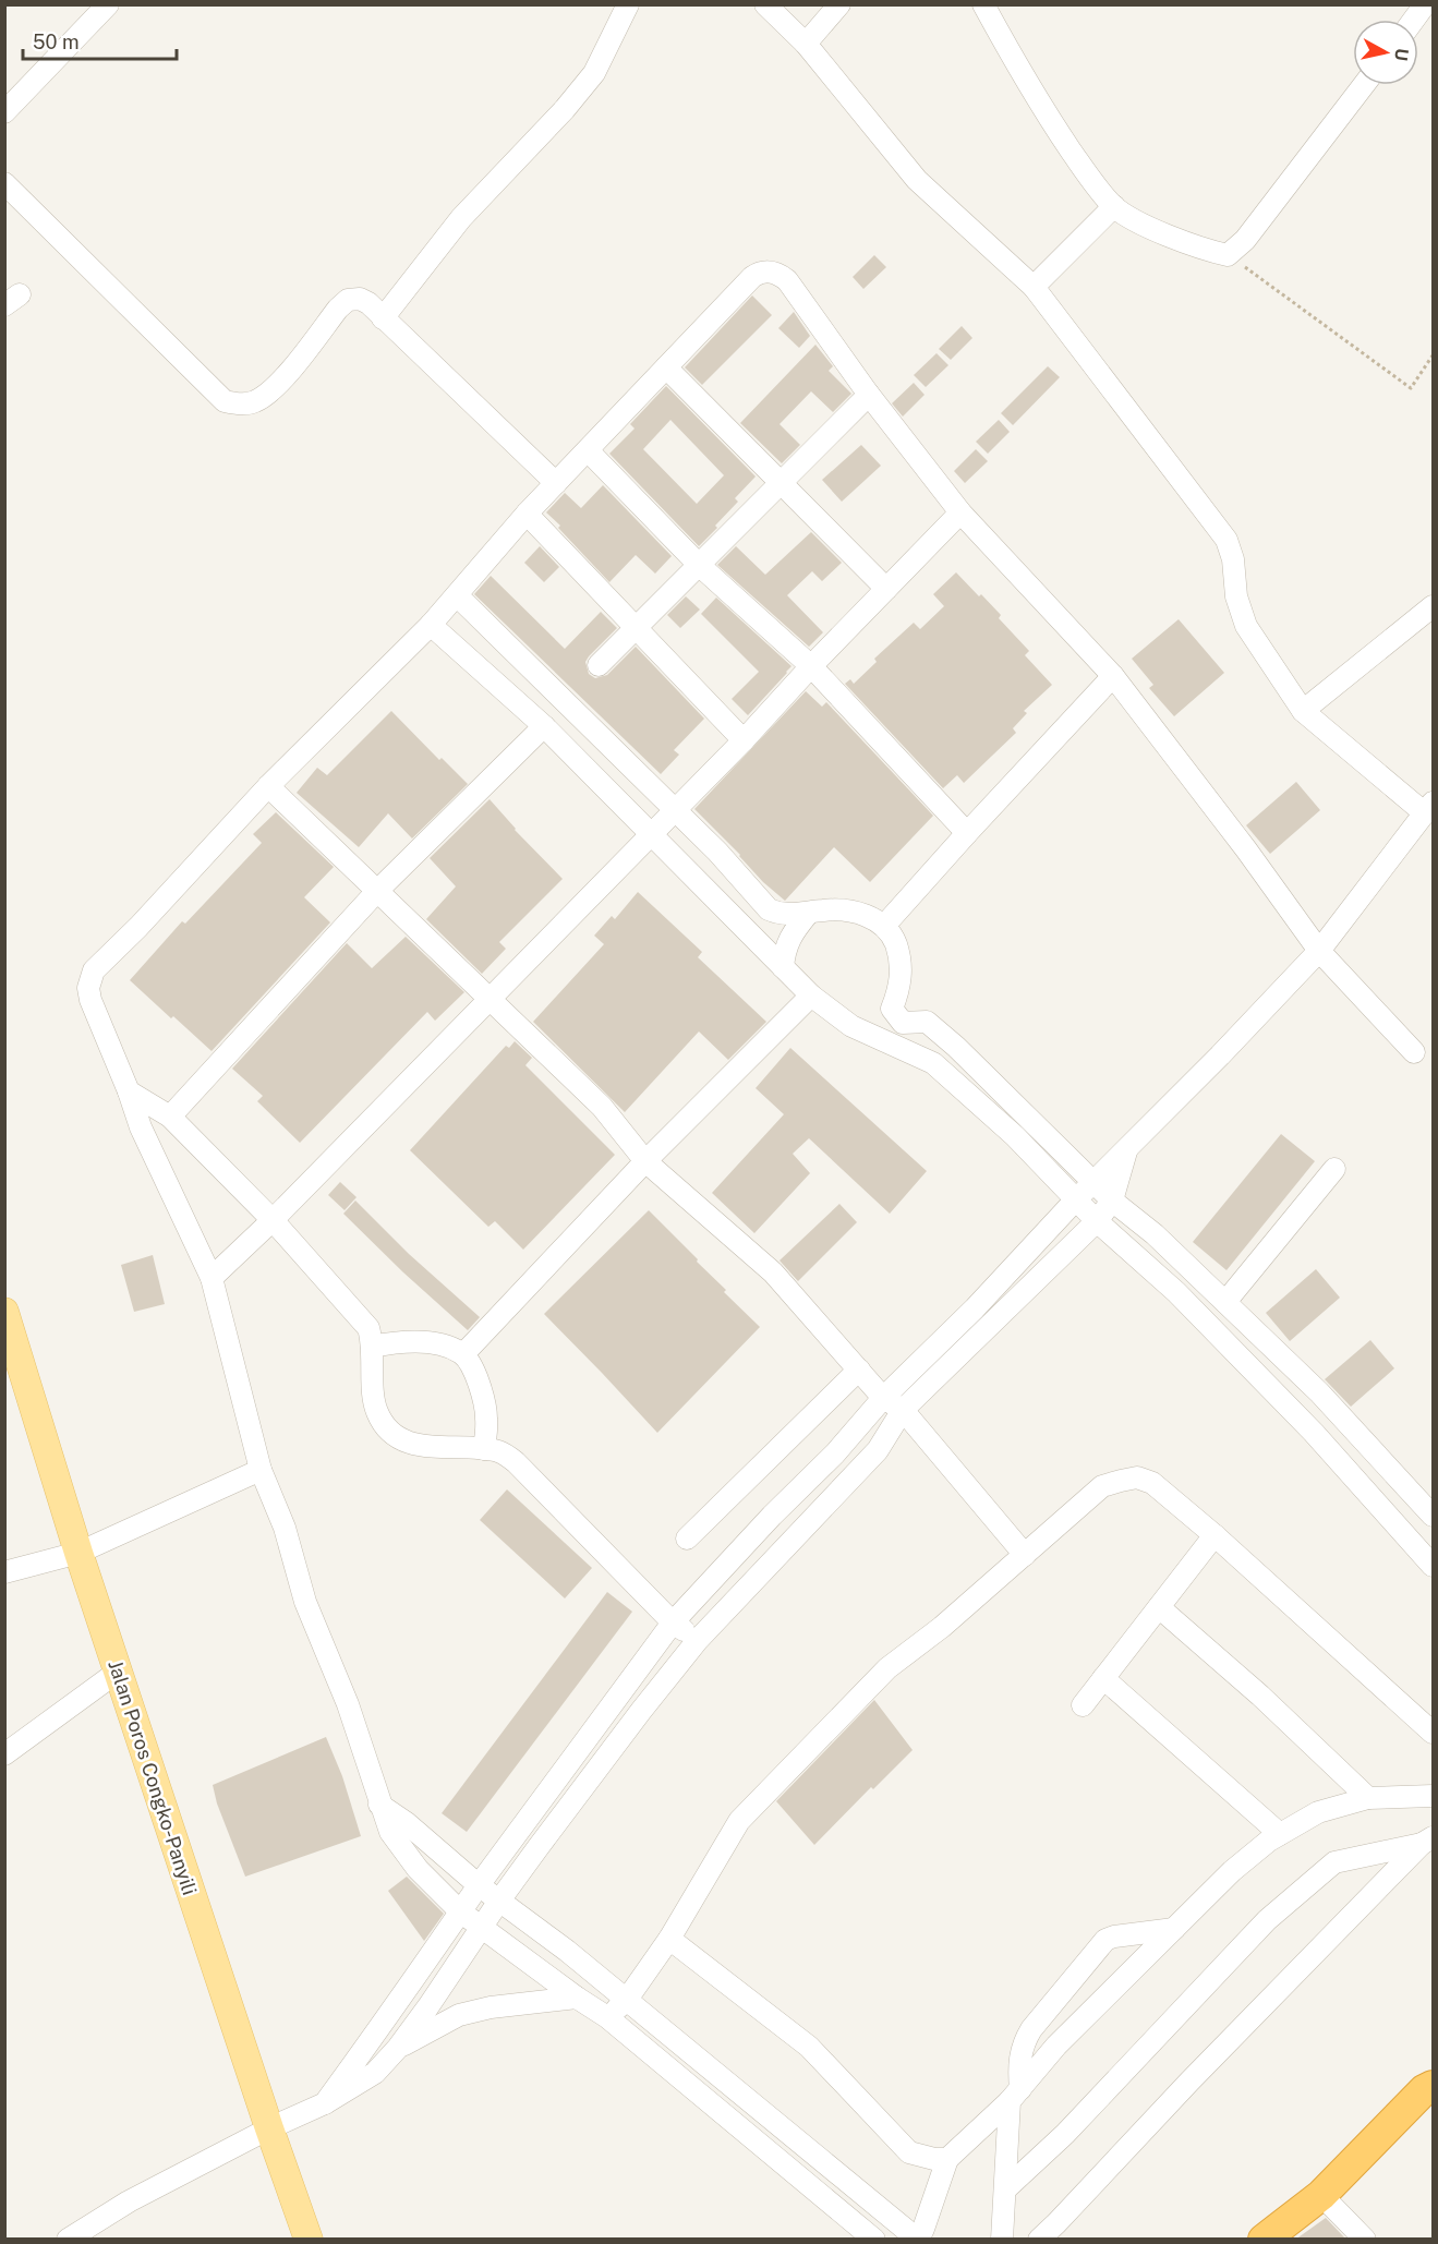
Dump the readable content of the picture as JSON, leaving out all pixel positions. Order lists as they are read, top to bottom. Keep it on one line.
{"streets":{"main road":["Jalan Poros Congko-Panyili"]},"scale_bar":"50 m","north":"right"}
